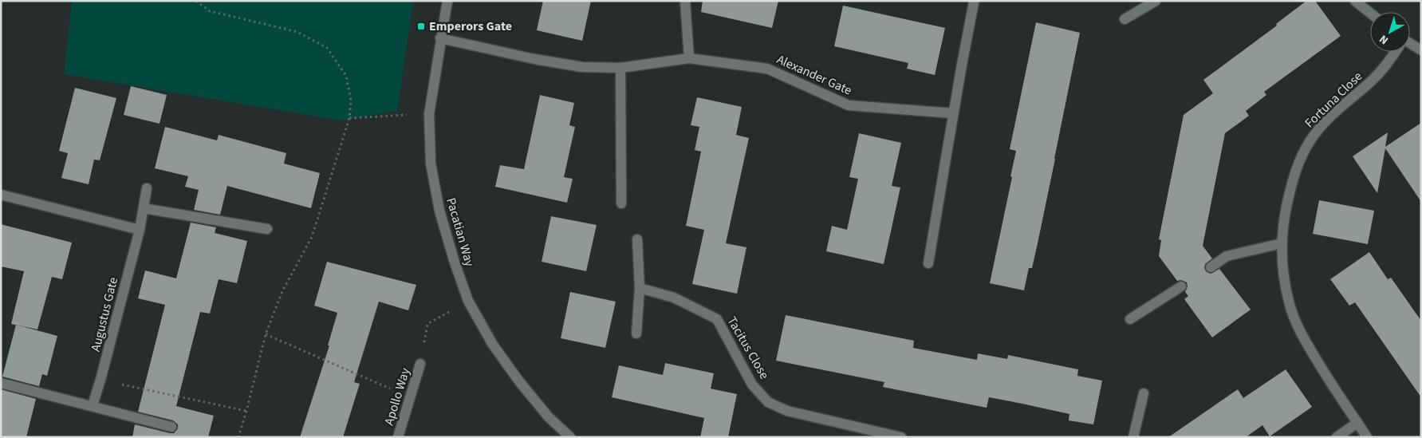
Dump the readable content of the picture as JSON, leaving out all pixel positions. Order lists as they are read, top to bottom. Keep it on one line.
{"streets":{"street":["Alexander Gate","Fortuna Close","Pacatian Way","Augustus Gate","Tacitus Close","Apollo Way"]},"crossings":[["Alexander Gate","Pacatian Way"]],"places":{"transit":["Emperors Gate"]},"north":"bottom left"}
